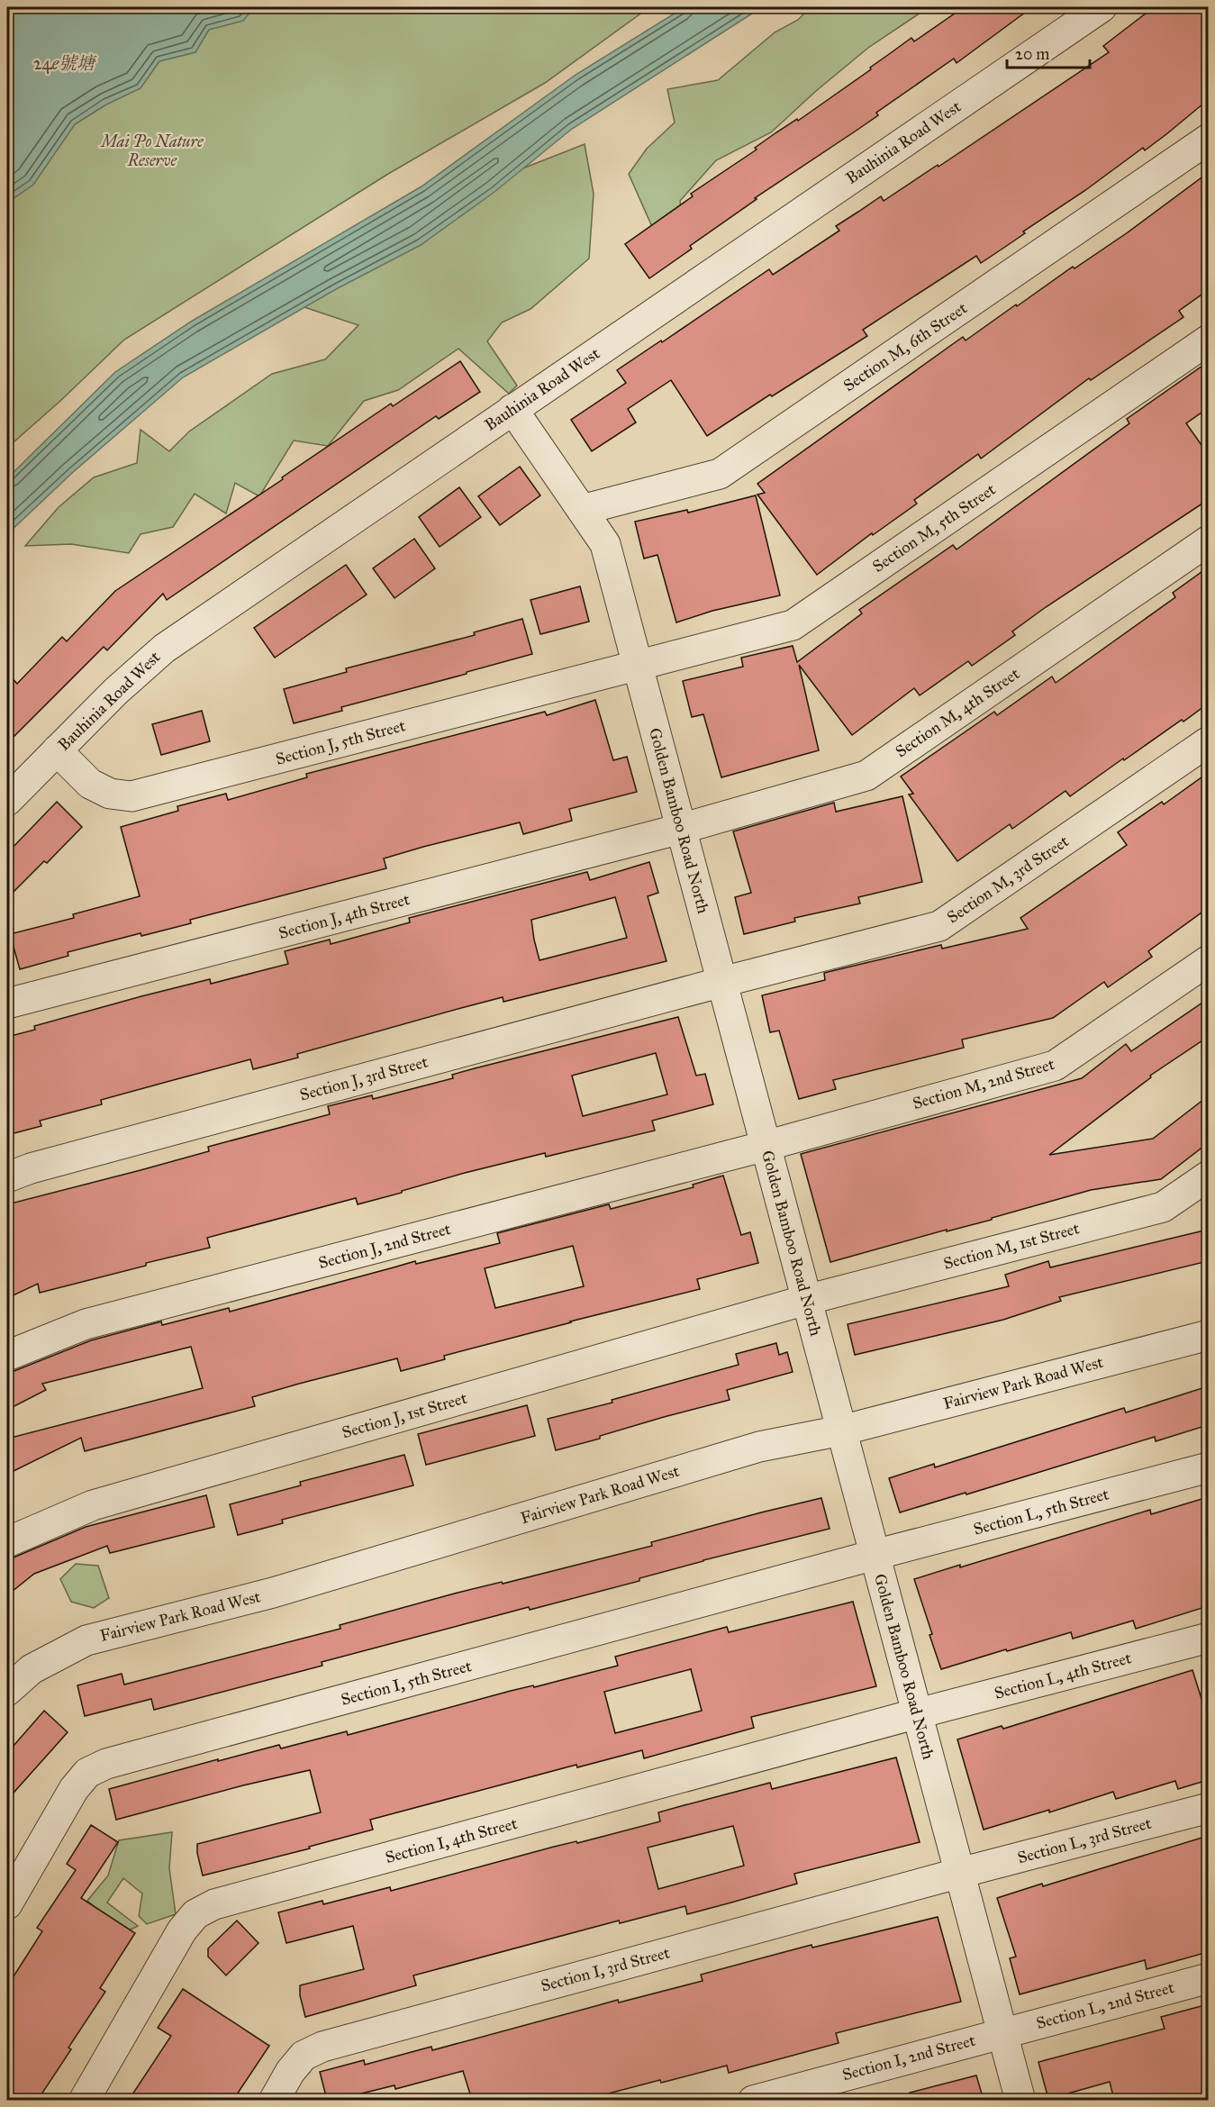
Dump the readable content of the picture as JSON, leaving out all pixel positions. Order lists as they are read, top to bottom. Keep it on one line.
{"streets":{"street":["Bauhinia Road West","Section M, 6th Street","Section M, 5th Street","Section M, 4th Street","Section J, 5th Street","Golden Bamboo Road North","Section M, 3rd Street","Section J, 4th Street","Section J, 3rd Street","Section M, 2nd Street","Section J, 2nd Street","Section M, 1st Street","Fairview Park Road West","Section J, 1st Street","Section L, 5th Street","Section L, 4th Street","Section I, 5th Street","Section I, 4th Street","Section L, 3rd Street","Section I, 3rd Street","Section L, 2nd Street","Section I, 2nd Street"]},"crossings":[["Bauhinia Road West","Section J, 5th Street"],["Bauhinia Road West","Golden Bamboo Road North"],["Section M, 6th Street","Golden Bamboo Road North"],["Section M, 5th Street","Section J, 5th Street"],["Section M, 5th Street","Golden Bamboo Road North"],["Section M, 4th Street","Golden Bamboo Road North"],["Section M, 4th Street","Section J, 4th Street"],["Section J, 5th Street","Golden Bamboo Road North"],["Golden Bamboo Road North","Section M, 3rd Street"],["Golden Bamboo Road North","Section J, 4th Street"],["Golden Bamboo Road North","Section J, 3rd Street"],["Golden Bamboo Road North","Section M, 2nd Street"],["Golden Bamboo Road North","Section J, 2nd Street"],["Golden Bamboo Road North","Section M, 1st Street"],["Golden Bamboo Road North","Fairview Park Road West"],["Golden Bamboo Road North","Section J, 1st Street"],["Golden Bamboo Road North","Section L, 5th Street"],["Golden Bamboo Road North","Section L, 4th Street"],["Golden Bamboo Road North","Section I, 5th Street"],["Golden Bamboo Road North","Section I, 4th Street"],["Golden Bamboo Road North","Section L, 3rd Street"],["Golden Bamboo Road North","Section I, 3rd Street"],["Golden Bamboo Road North","Section L, 2nd Street"],["Golden Bamboo Road North","Section I, 2nd Street"],["Section M, 3rd Street","Section J, 3rd Street"],["Section M, 2nd Street","Section J, 2nd Street"],["Section M, 1st Street","Section J, 1st Street"],["Section L, 5th Street","Section I, 5th Street"],["Section L, 4th Street","Section I, 4th Street"],["Section L, 3rd Street","Section I, 3rd Street"],["Section L, 2nd Street","Section I, 2nd Street"]],"water":["24e號塘"],"parks":["Mai Po Nature Reserve"],"scale_bar":"20 m"}
